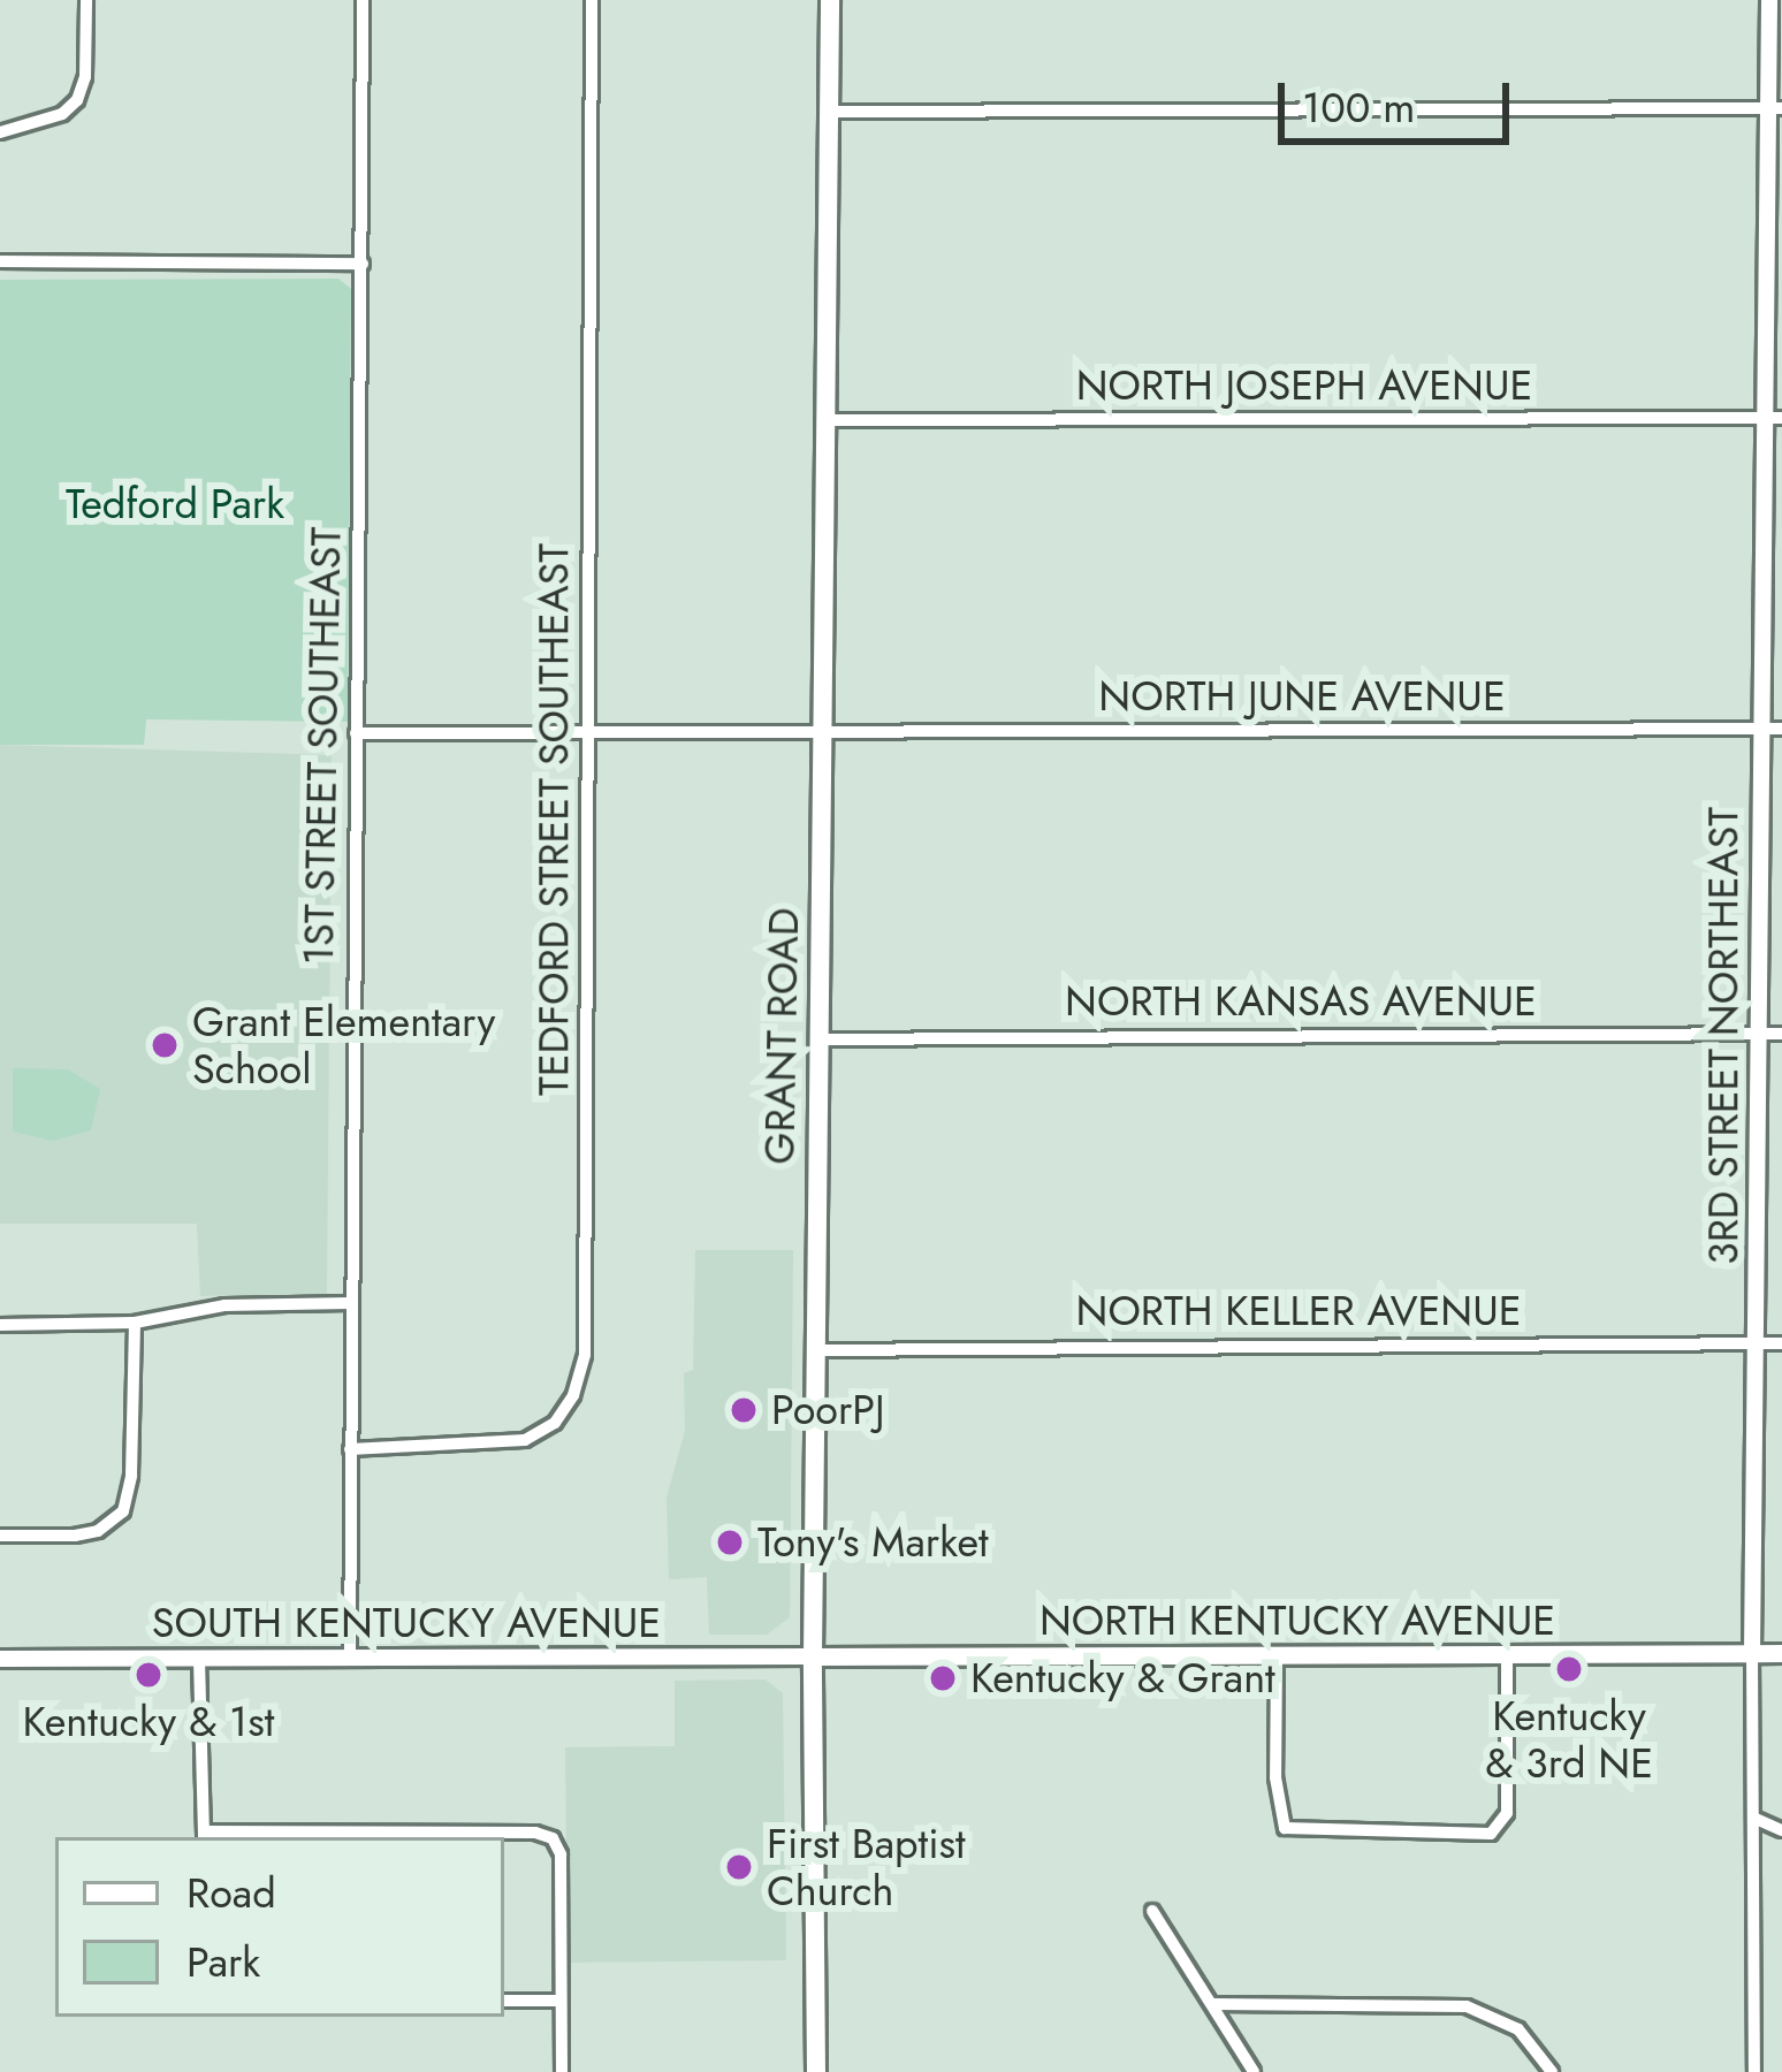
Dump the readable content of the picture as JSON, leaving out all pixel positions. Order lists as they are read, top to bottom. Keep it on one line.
{"streets":{"main road":["GRANT ROAD","NORTH KENTUCKY AVENUE"],"street":["NORTH JOSEPH AVENUE","NORTH JUNE AVENUE","1ST STREET SOUTHEAST","TEDFORD STREET SOUTHEAST","NORTH KANSAS AVENUE","3RD STREET NORTHEAST","NORTH KELLER AVENUE","SOUTH KENTUCKY AVENUE"]},"crossings":[["NORTH JOSEPH AVENUE","GRANT ROAD"],["NORTH JOSEPH AVENUE","3RD STREET NORTHEAST"],["NORTH JUNE AVENUE","1ST STREET SOUTHEAST"],["NORTH JUNE AVENUE","TEDFORD STREET SOUTHEAST"],["NORTH JUNE AVENUE","GRANT ROAD"],["NORTH JUNE AVENUE","3RD STREET NORTHEAST"],["1ST STREET SOUTHEAST","TEDFORD STREET SOUTHEAST"],["1ST STREET SOUTHEAST","SOUTH KENTUCKY AVENUE"],["NORTH KANSAS AVENUE","GRANT ROAD"],["NORTH KANSAS AVENUE","3RD STREET NORTHEAST"],["GRANT ROAD","NORTH KELLER AVENUE"],["GRANT ROAD","NORTH KENTUCKY AVENUE"],["GRANT ROAD","SOUTH KENTUCKY AVENUE"],["3RD STREET NORTHEAST","NORTH KELLER AVENUE"],["3RD STREET NORTHEAST","NORTH KENTUCKY AVENUE"],["NORTH KENTUCKY AVENUE","SOUTH KENTUCKY AVENUE"]],"parks":["Tedford Park"],"places":["Grant Elementary School","PoorPJ","Tony's Market","Kentucky & 3rd NE","Kentucky & 1st","Kentucky & Grant","First Baptist Church"],"legend":["Road","Park"],"scale_bar":"100 m"}
